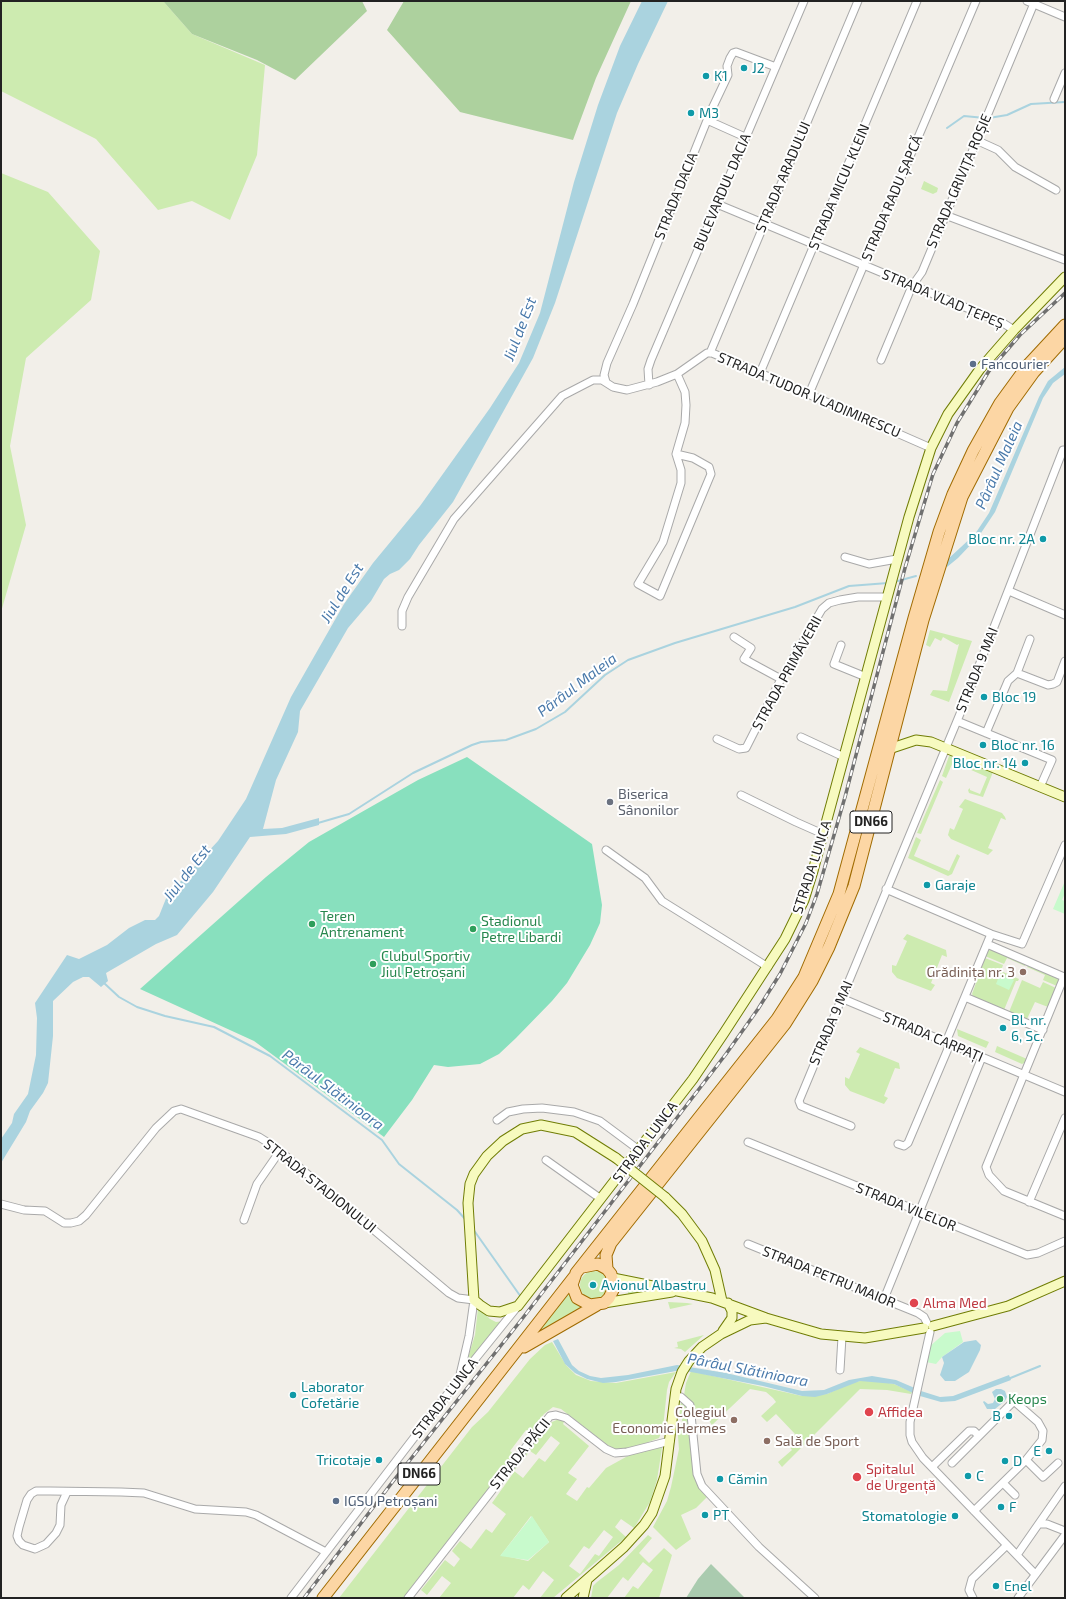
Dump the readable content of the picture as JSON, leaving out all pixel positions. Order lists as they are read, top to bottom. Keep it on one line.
{"streets":{"main road":["DN66","STRADA LUNCA"],"street":["STRADA ARADULUI","STRADA GRIVIȚA ROȘIE","STRADA MICUL KLEIN","BULEVARDUL DACIA","STRADA DACIA","STRADA RADU ȘAPCĂ","STRADA VLAD ȚEPEȘ","STRADA TUDOR VLADIMIRESCU","STRADA 9 MAI","STRADA PRIMĂVERII","STRADA CARPAȚI","STRADA STADIONULUI","STRADA VILELOR","STRADA PETRU MAIOR","STRADA PĂCII"]},"crossings":[["STRADA ARADULUI","STRADA VLAD ȚEPEȘ"],["STRADA ARADULUI","STRADA TUDOR VLADIMIRESCU"],["STRADA GRIVIȚA ROȘIE","STRADA VLAD ȚEPEȘ"],["STRADA MICUL KLEIN","STRADA VLAD ȚEPEȘ"],["STRADA MICUL KLEIN","STRADA TUDOR VLADIMIRESCU"],["BULEVARDUL DACIA","STRADA DACIA"],["BULEVARDUL DACIA","STRADA VLAD ȚEPEȘ"],["BULEVARDUL DACIA","STRADA TUDOR VLADIMIRESCU"],["STRADA DACIA","STRADA TUDOR VLADIMIRESCU"],["STRADA RADU ȘAPCĂ","STRADA VLAD ȚEPEȘ"],["STRADA RADU ȘAPCĂ","STRADA TUDOR VLADIMIRESCU"],["STRADA VLAD ȚEPEȘ","STRADA LUNCA"],["STRADA TUDOR VLADIMIRESCU","STRADA LUNCA"],["STRADA 9 MAI","STRADA CARPAȚI"],["STRADA PRIMĂVERII","STRADA LUNCA"]],"water":["Jiul de Est","Pârâul Maleia","Pârâul Slătinioara"],"places":["J2","K1","M3","Fancourier","Bloc nr. 2A","Bloc 19","Bloc nr. 16","Bloc nr. 14","Biserica Sânonilor","Garaje","Teren Antrenament","Stadionul Petre Libardi","Clubul Sportiv Jiul Petroșani","Grădinița nr. 3","Bl. nr. 6, Sc.","Avionul Albastru","Alma Med","Laborator Cofetărie","Keops","Affidea","B","Colegiul Economic Hermes","Sală de Sport","E","Tricotaje","D","C","Spitalul de Urgență","Cămin","IGSU Petroșani","F","PT","Stomatologie","Enel"]}
